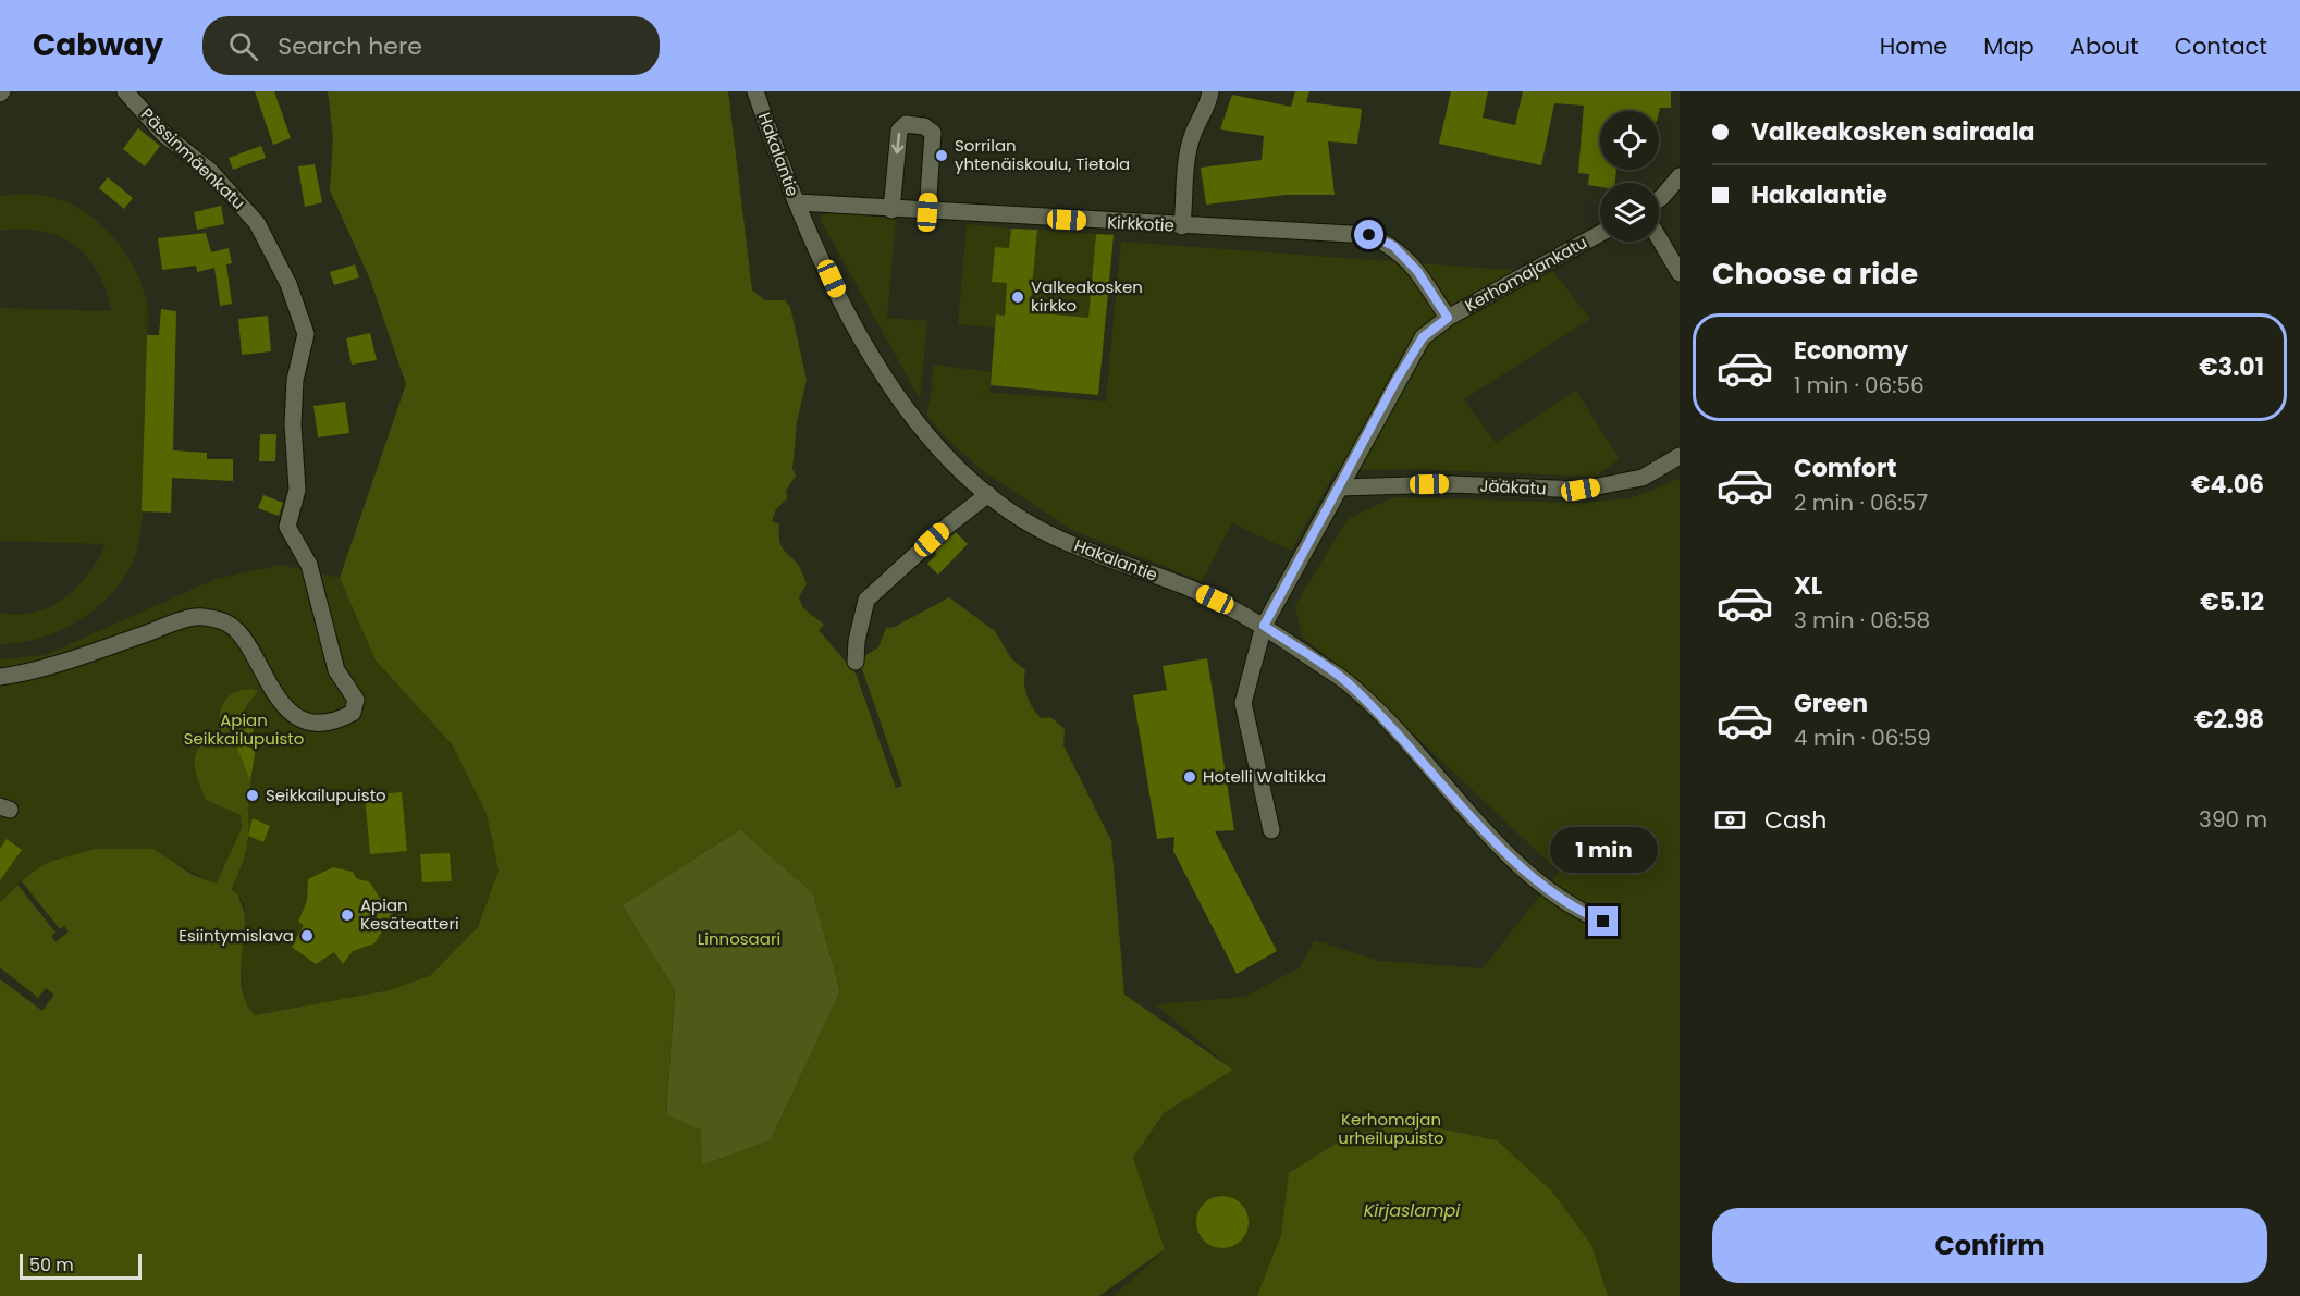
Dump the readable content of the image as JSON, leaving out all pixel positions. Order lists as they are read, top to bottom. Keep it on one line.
{"streets":{"street":["Hakalantie","Pässinmäenkatu","Kirkkotie","Kerhomajankatu","Jääkatu"]},"crossings":[["Hakalantie","Kirkkotie"],["Hakalantie","Kerhomajankatu"],["Kirkkotie","Kerhomajankatu"],["Kerhomajankatu","Jääkatu"]],"water":["Kirjaslampi"],"parks":["Apian Seikkailupuisto","Linnosaari","Kerhomajan urheilupuisto"],"places":["Sorrilan yhtenäiskoulu, Tietola","Valkeakosken kirkko","Hotelli Waltikka","Seikkailupuisto","Apian Kesäteatteri","Esiintymislava"],"scale_bar":"50 m","page":{"header":"Cabway","search":"Search here","nav":["Home","Map","About","Contact"],"banner":["Valkeakosken sairaala","Hakalantie"],"heading":"Choose a ride","list":[{"name":"Economy","note":"1 min · 06:56","value":"€3.01"},{"name":"Comfort","note":"2 min · 06:57","value":"€4.06"},{"name":"XL","note":"3 min · 06:58","value":"€5.12"},{"name":"Green","note":"4 min · 06:59","value":"€2.98"}],"pay":["Cash","390 m"],"bubble":"1 min","buttons":"Confirm","scale":"50 m"}}
